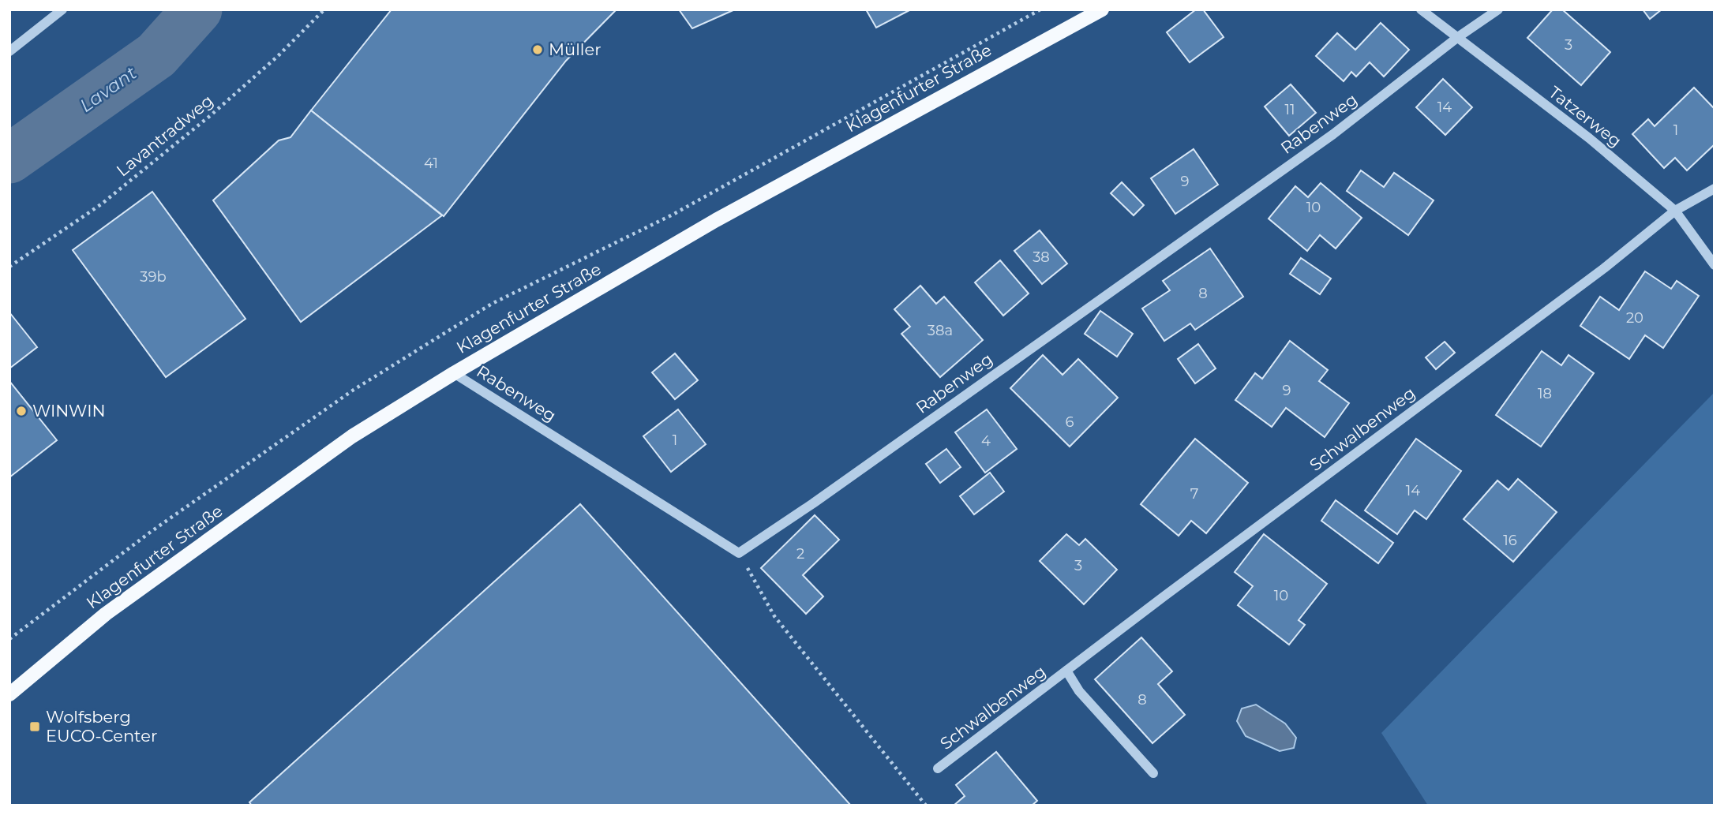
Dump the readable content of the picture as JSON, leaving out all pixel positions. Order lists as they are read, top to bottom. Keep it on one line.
{"streets":{"main road":["Klagenfurter Straße"],"lane":["Tatzerweg","Rabenweg","Schwalbenweg"],"path":["Lavantradweg"]},"crossings":[["Klagenfurter Straße","Rabenweg"],["Tatzerweg","Rabenweg"],["Tatzerweg","Schwalbenweg"]],"water":["Lavant"],"places":{"other":["Müller","WINWIN"],"transit":["Wolfsberg EUCO-Center"]},"house_numbers":["3","14","11","1","41","9","10","38","39b","8","20","38a","9","18","6","1","4","14","7","16","2","3","10","8"]}
